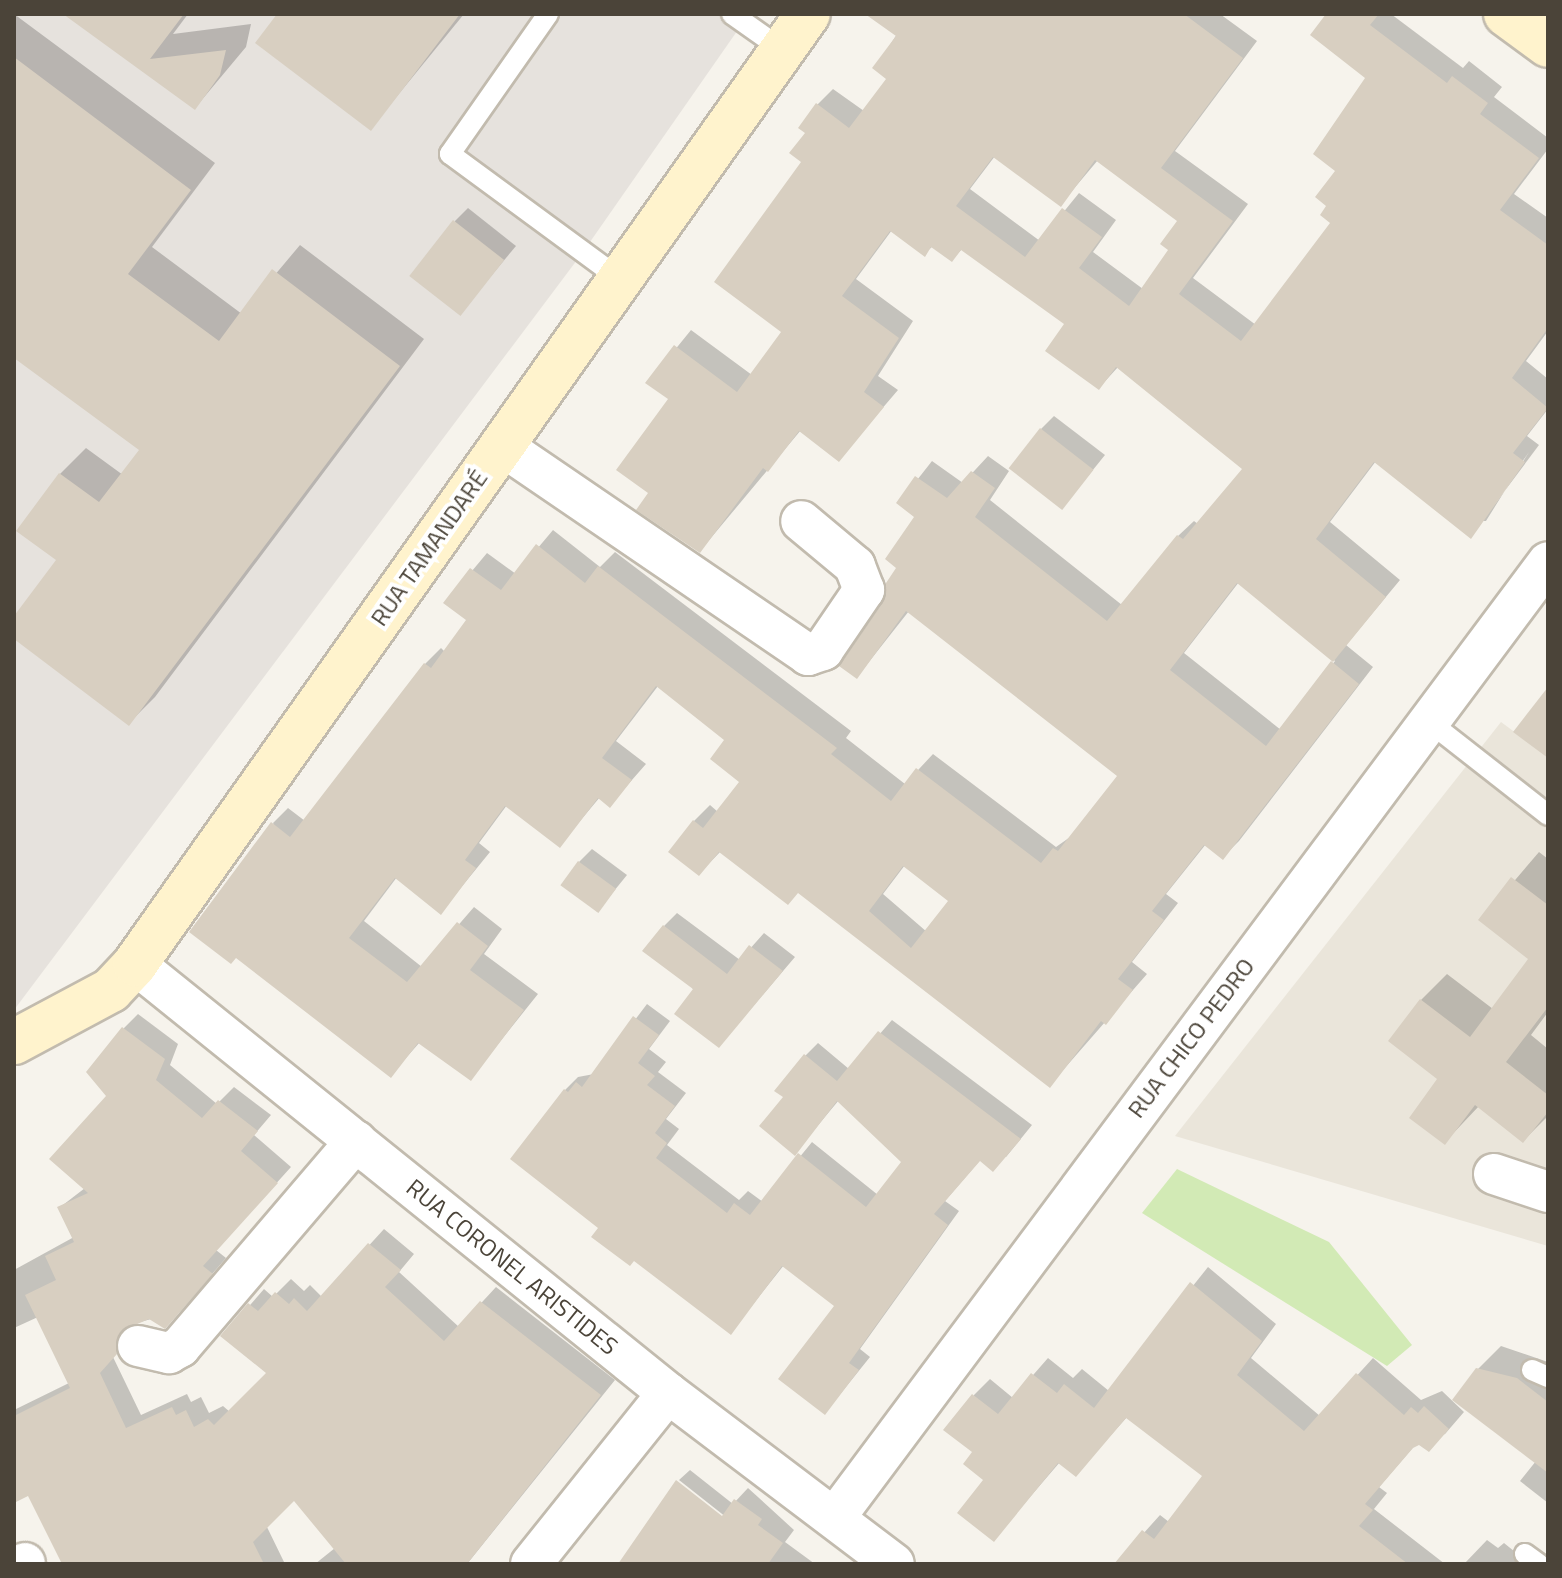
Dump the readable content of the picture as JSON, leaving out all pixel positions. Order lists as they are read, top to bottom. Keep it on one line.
{"streets":{"street":["RUA TAMANDARÉ","RUA CHICO PEDRO","RUA CORONEL ARISTIDES"]},"crossings":[["RUA TAMANDARÉ","RUA CORONEL ARISTIDES"],["RUA CHICO PEDRO","RUA CORONEL ARISTIDES"]]}
